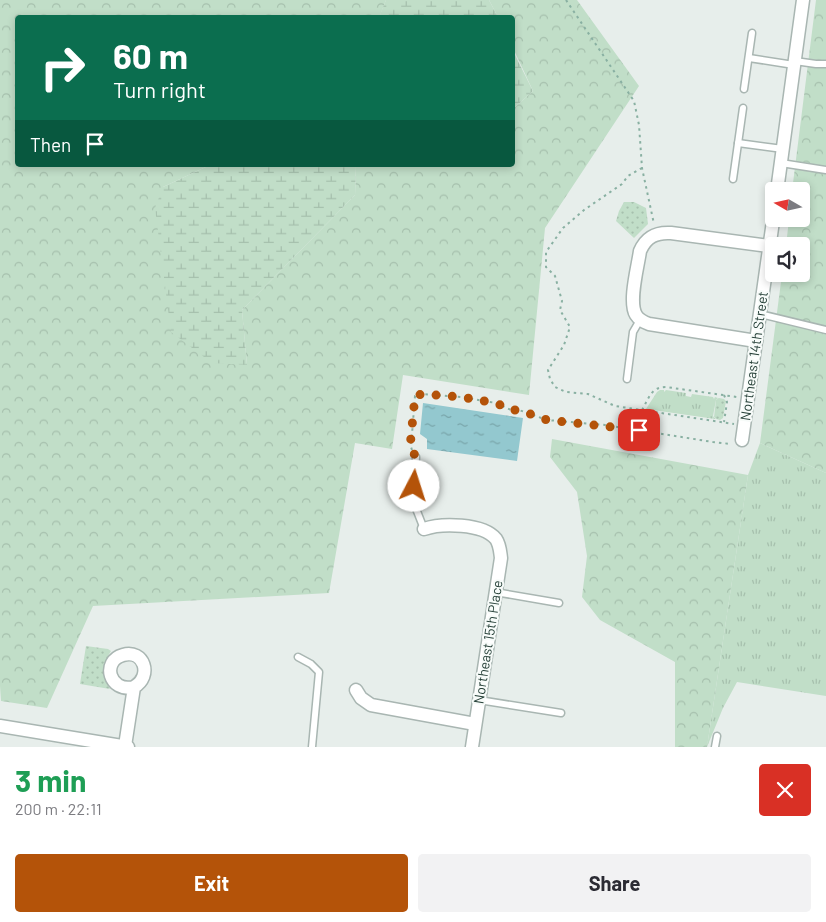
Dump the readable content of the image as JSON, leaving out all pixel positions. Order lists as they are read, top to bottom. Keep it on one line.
{"streets":{"street":["Northeast 14th Street","Northeast 15th Place"]},"north":"left","page":{"turn":["60 m","Turn right"],"then":"Then","heading":["3 min","200 m · 22:11"],"buttons":["Exit","Share"]}}
